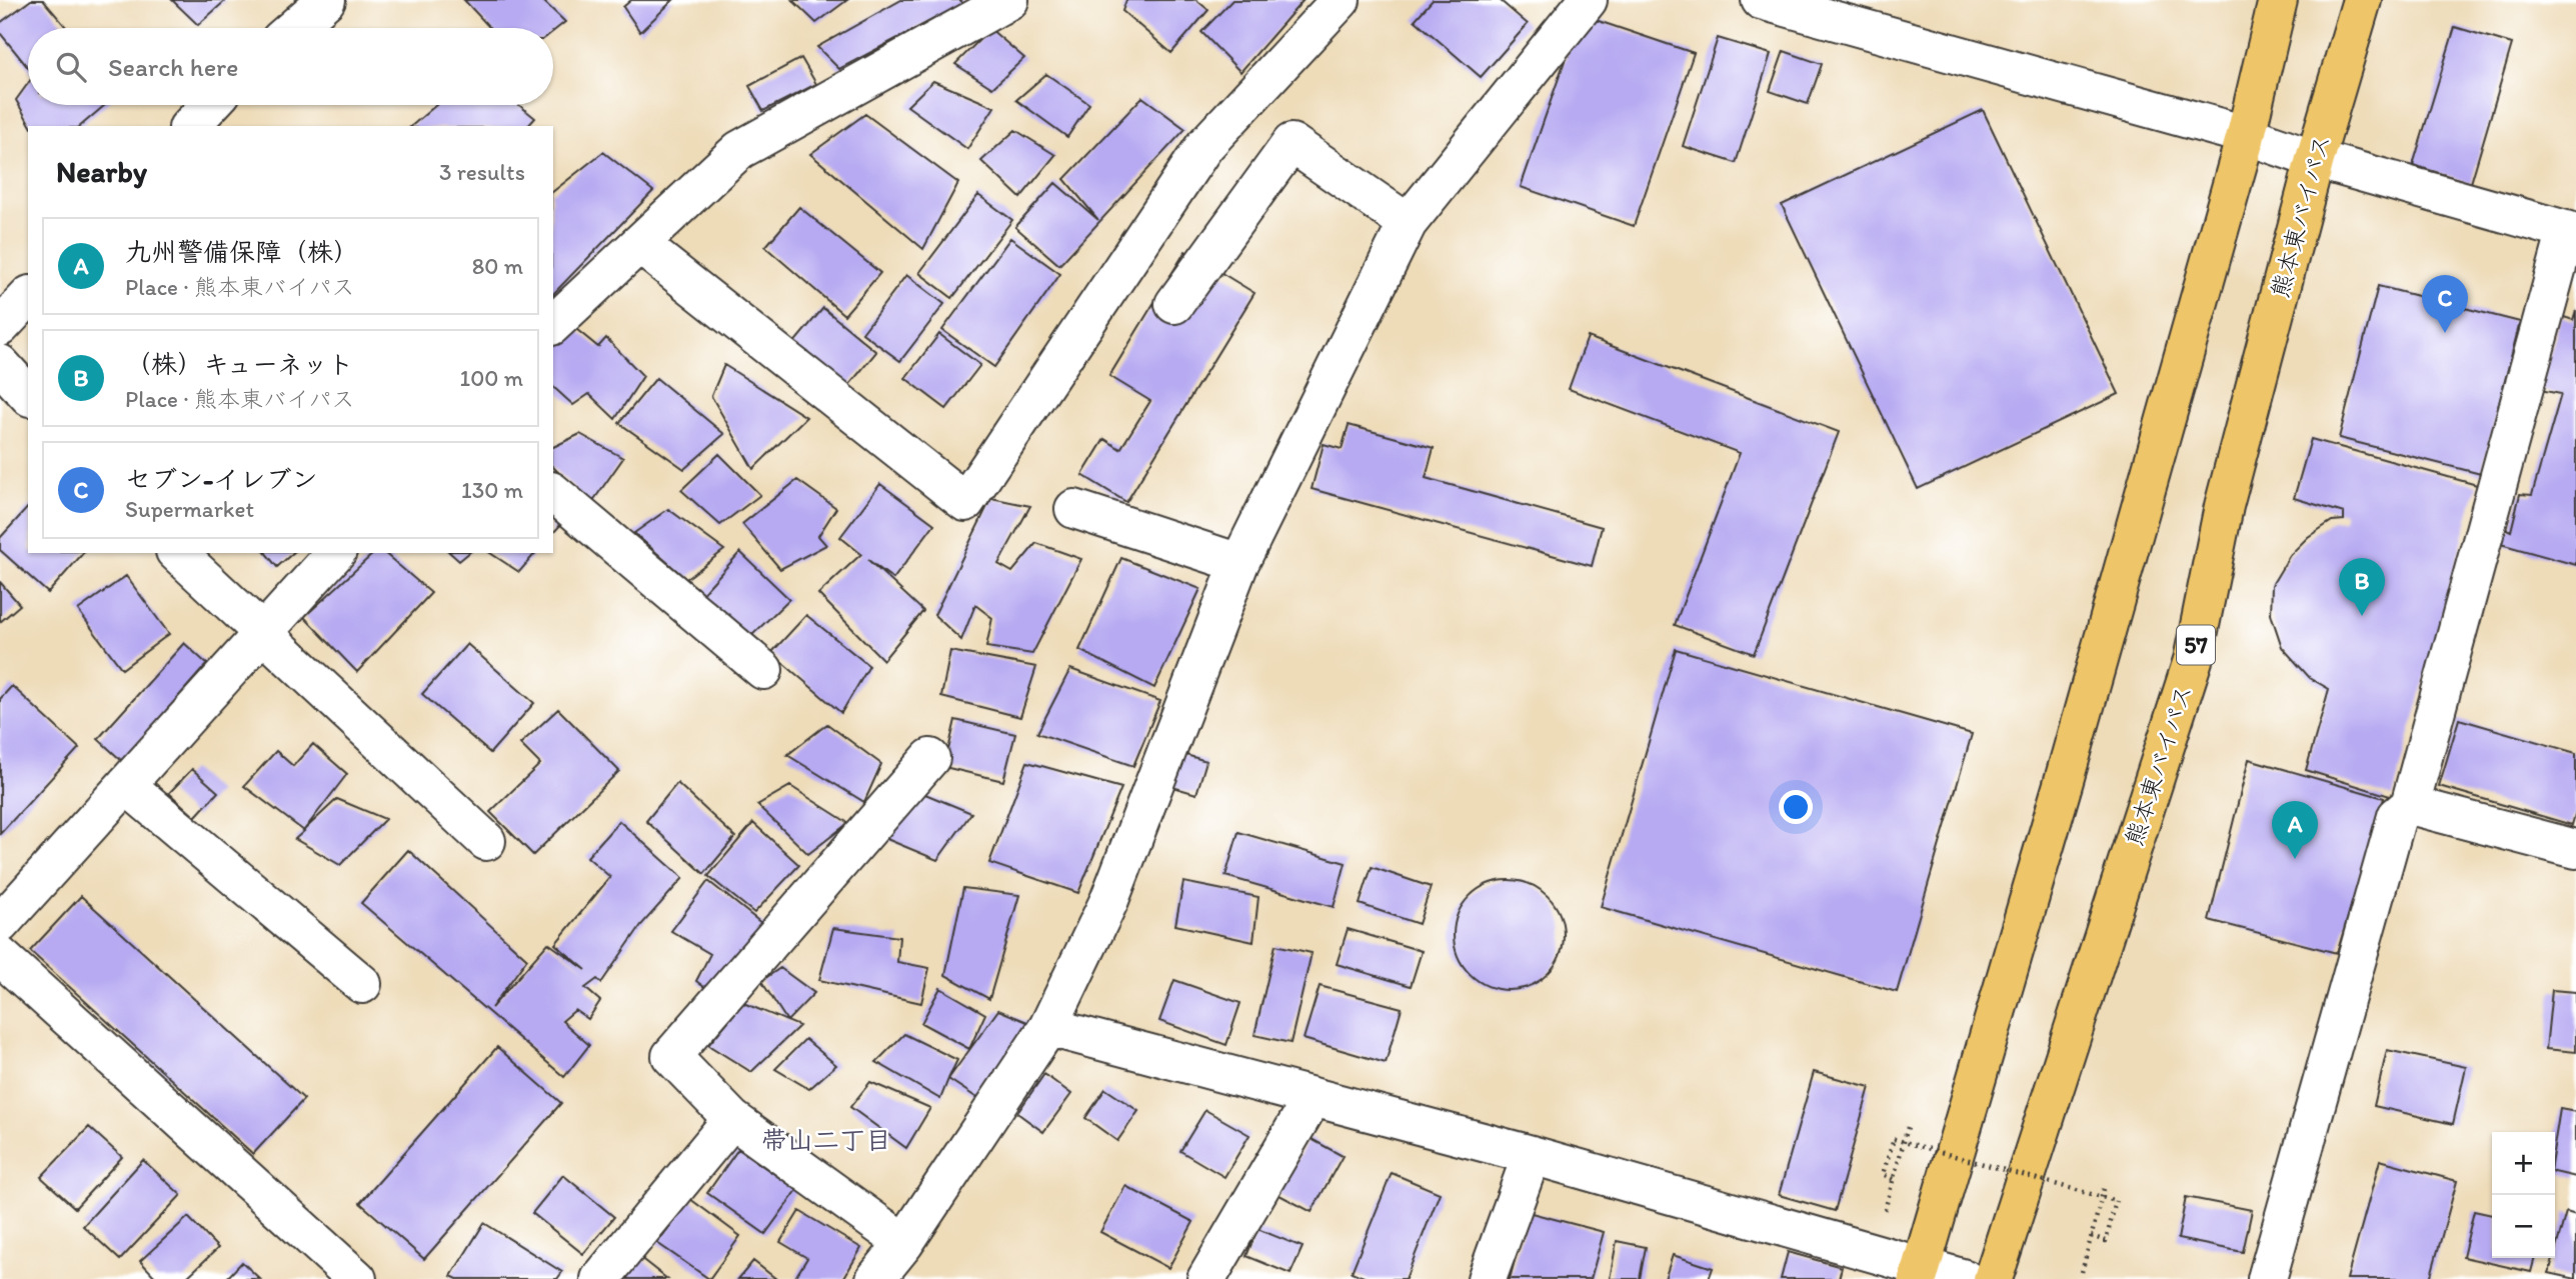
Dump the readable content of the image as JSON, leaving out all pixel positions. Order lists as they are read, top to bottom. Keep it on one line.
{"streets":{"highway":["熊本東バイパス","57"]},"districts":["帯山二丁目"],"page":{"search":"Search here","heading":["Nearby","3 results"],"list":[{"mark":"A","name":"九州警備保障（株）","note":"Place · 熊本東バイパス","value":"80 m"},{"mark":"B","name":"（株）キューネット","note":"Place · 熊本東バイパス","value":"100 m"},{"mark":"C","name":"セブン-イレブン","note":"Supermarket","value":"130 m"}],"pins":["C","B","A"],"map_buttons":["+","−"]}}
